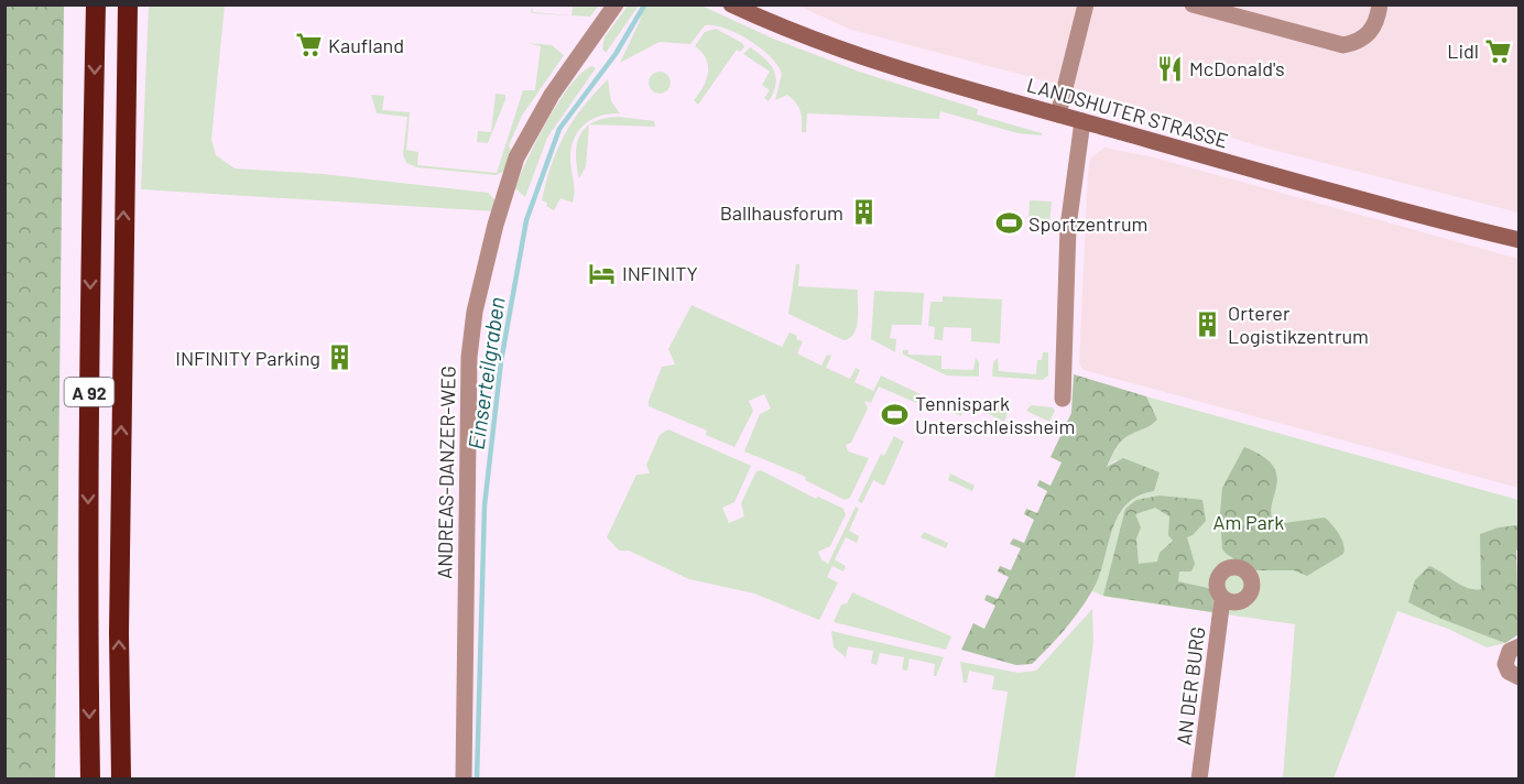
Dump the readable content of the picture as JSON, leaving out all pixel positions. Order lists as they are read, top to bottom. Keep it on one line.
{"streets":{"highway":["A 92"],"main road":["LANDSHUTER STRASSE"],"street":["ANDREAS-DANZER-WEG","AN DER BURG"]},"water":["Einserteilgraben"],"parks":["Am Park"],"places":{"supermarket":["Kaufland","Lidl"],"restaurant":["McDonald's"],"building":["Ballhausforum","Orterer Logistikzentrum","INFINITY Parking"],"sports":["Sportzentrum","Tennispark Unterschleissheim"],"hotel":["INFINITY"]}}
